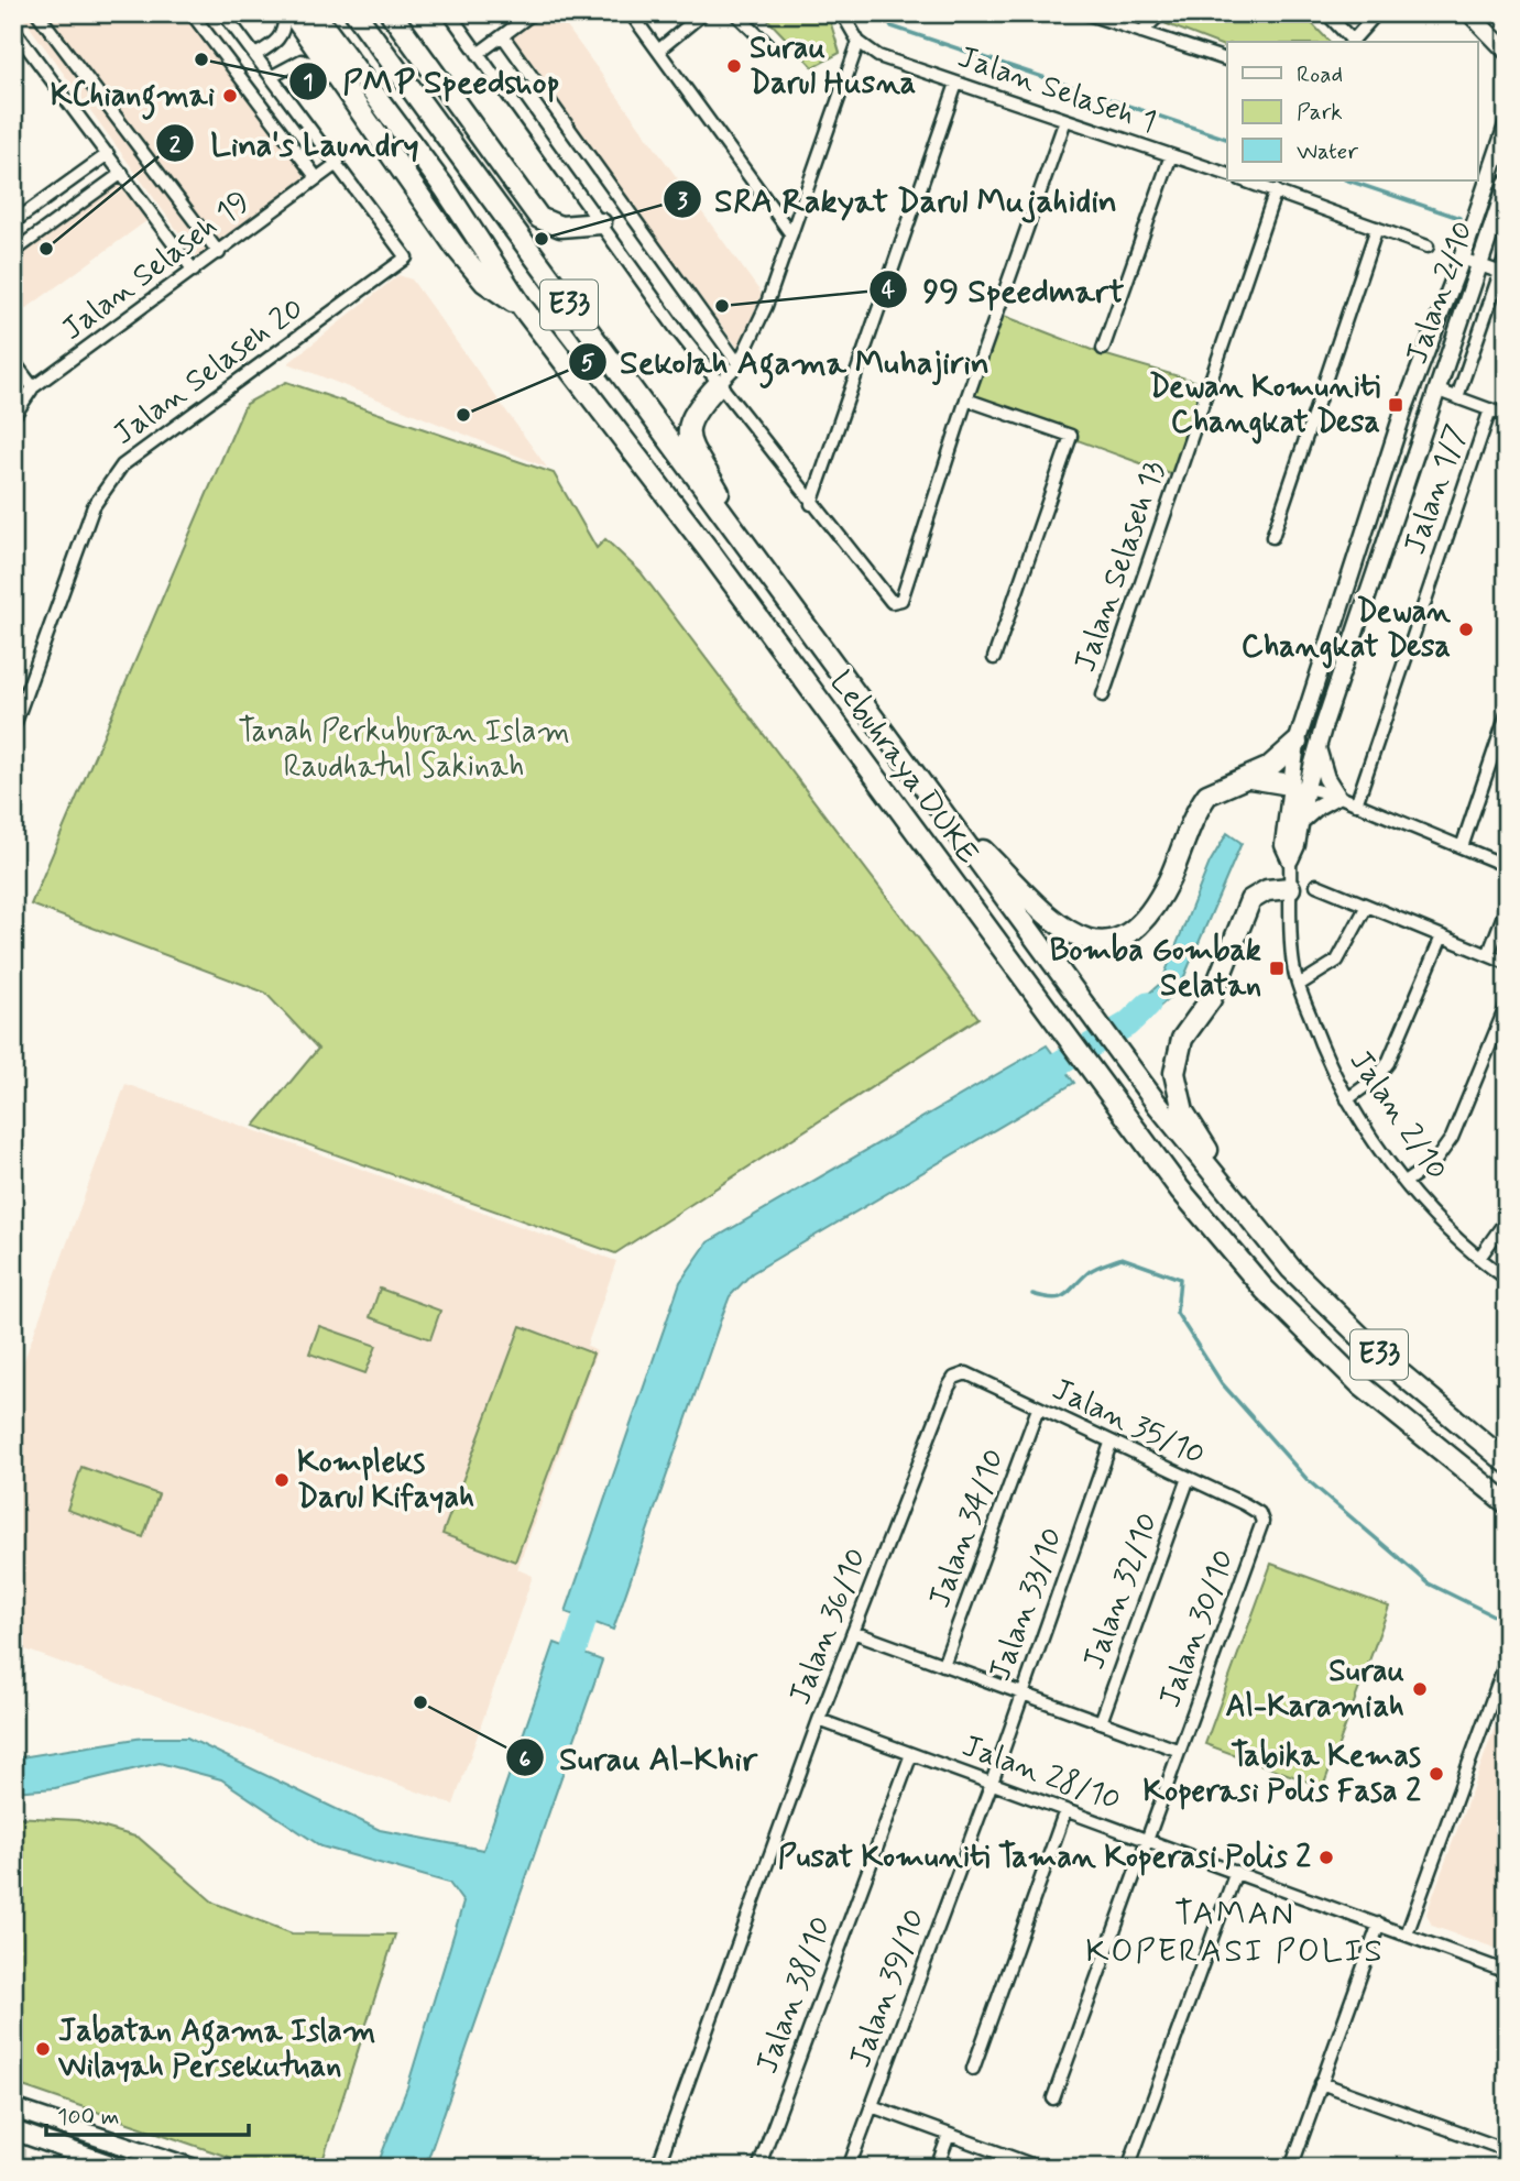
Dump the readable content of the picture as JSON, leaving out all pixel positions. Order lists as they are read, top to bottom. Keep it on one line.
{"streets":{"highway":["E33","Lebuhraya DUKE"],"street":["Jalan Selaseh 1","Jalan Selaseh 19","Jalan 2/10","Jalan Selaseh 20","Jalan 1/7","Jalan Selaseh 13","Jalan 35/10","Jalan 34/10","Jalan 32/10","Jalan 33/10","Jalan 36/10","Jalan 30/10","Jalan 28/10","Jalan 39/10","Jalan 38/10"]},"crossings":[["Jalan Selaseh 19","Jalan Selaseh 20"],["Jalan 35/10","Jalan 34/10"],["Jalan 35/10","Jalan 32/10"],["Jalan 35/10","Jalan 33/10"],["Jalan 35/10","Jalan 36/10"],["Jalan 35/10","Jalan 30/10"],["Jalan 33/10","Jalan 28/10"],["Jalan 33/10","Jalan 39/10"],["Jalan 36/10","Jalan 28/10"],["Jalan 30/10","Jalan 28/10"],["Jalan 28/10","Jalan 39/10"],["Jalan 28/10","Jalan 38/10"]],"districts":["TAMAN KOPERASI POLIS"],"parks":["Tanah Perkuburan Islam Raudhatul Sakinah"],"places":{"other":["PMP Speedshop","Surau Darul Husna","KChiangmai","SRA Rakyat Darul Mujahidin","Lina's Laundry","99 Speedmart","Sekolah Agama Muhajirin","Dewan Changkat Desa","Kompleks Darul Kifayah","Surau Al-Karamiah","Surau Al-Khir","Tabika Kemas Koperasi Polis Fasa 2","Pusat Komuniti Taman Koperasi Polis 2","Jabatan Agama Islam Wilayah Persekutuan"],"transit":["Dewan Komuniti Changkat Desa","Bomba Gombak Selatan"]},"legend":["Road","Park","Water"],"scale_bar":"100 m"}
